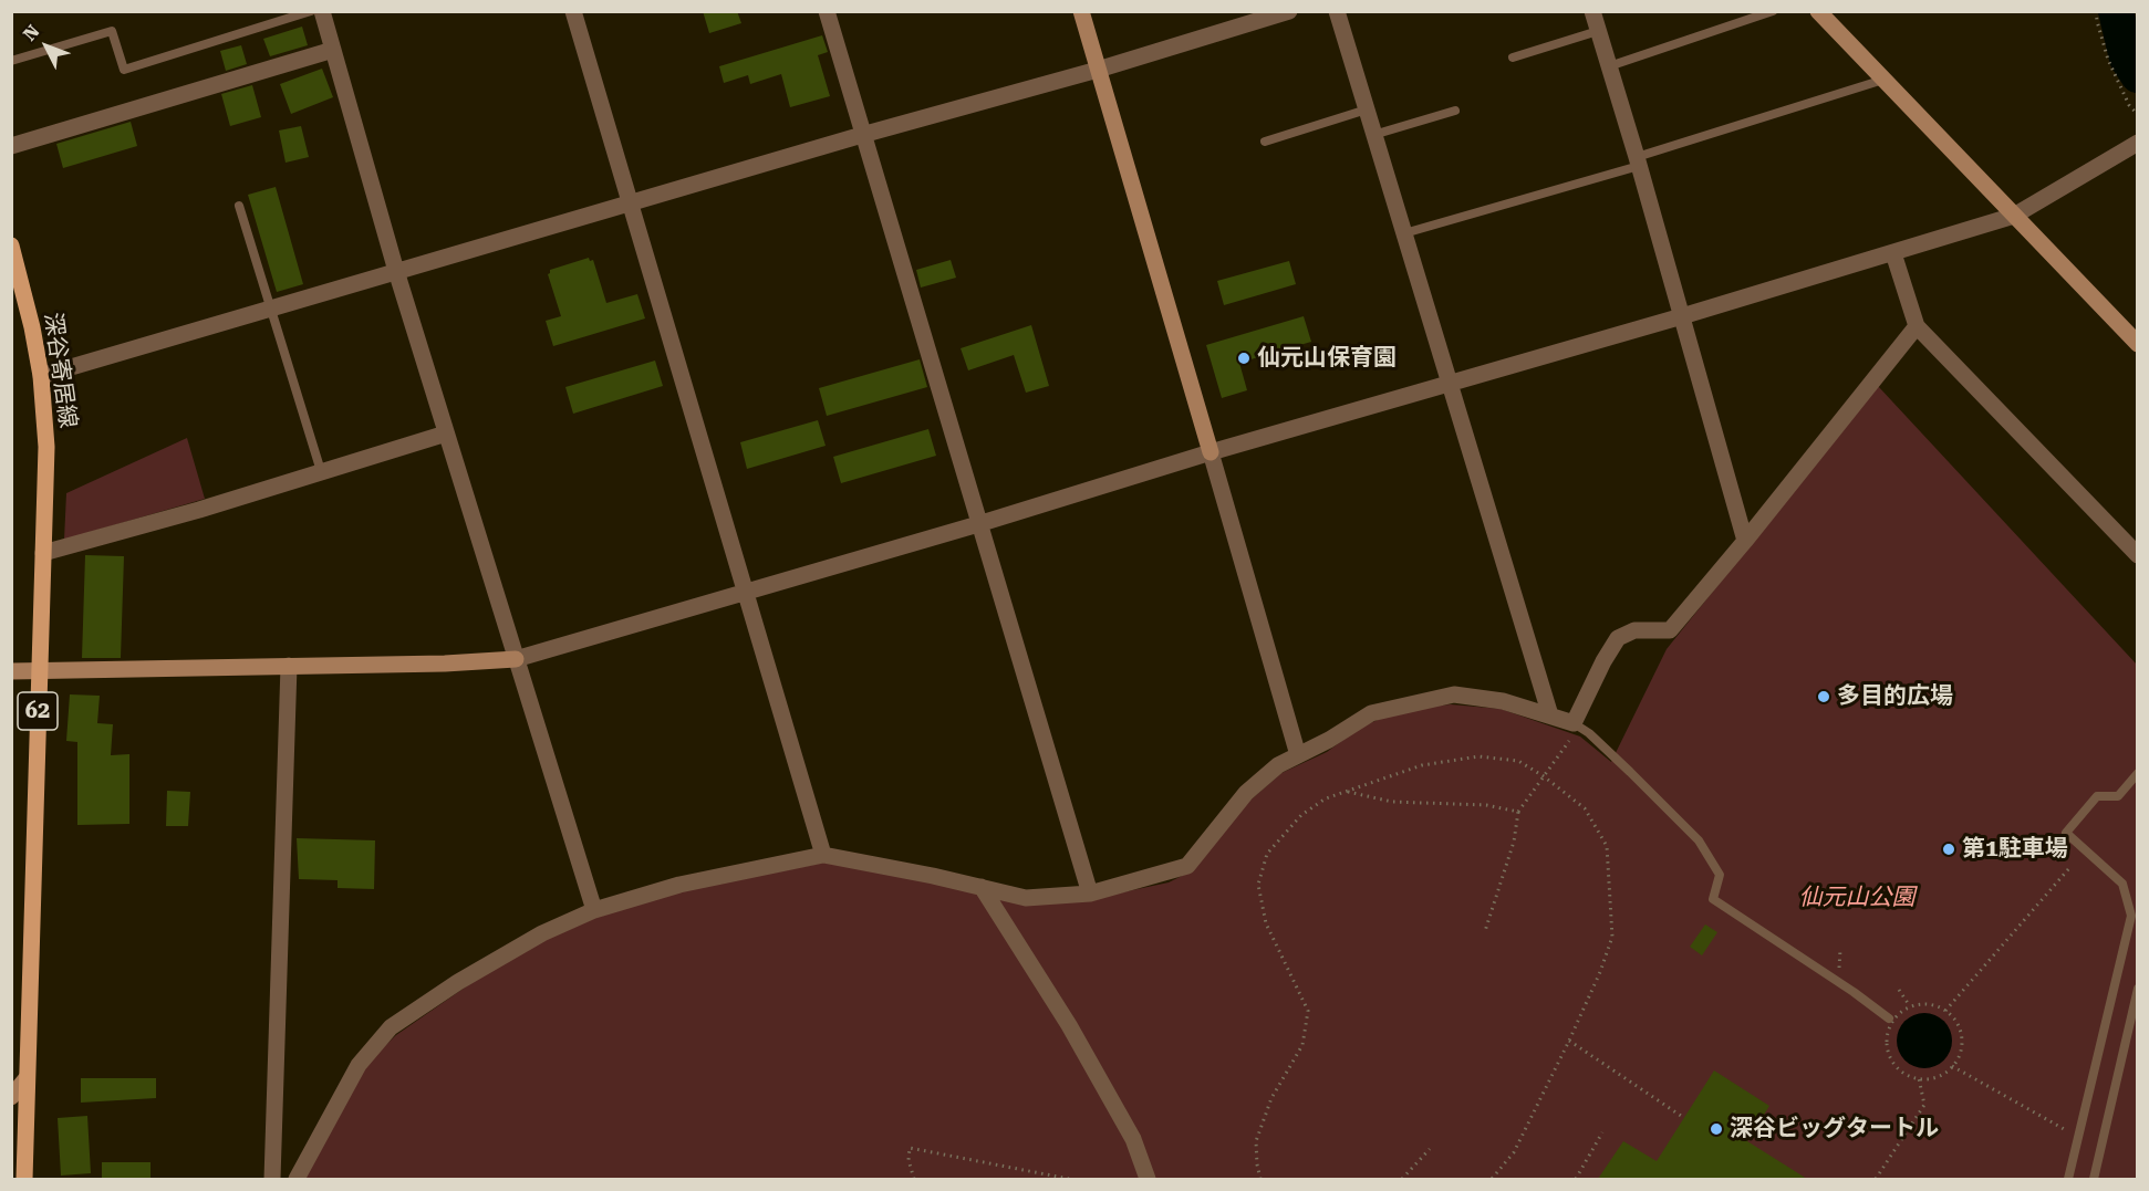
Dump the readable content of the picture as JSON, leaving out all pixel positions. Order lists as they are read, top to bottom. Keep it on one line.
{"streets":{"main road":["深谷寄居線","62"]},"parks":["仙元山公園"],"places":["仙元山保育園","多目的広場","第1駐車場","深谷ビッグタートル"],"north":"top left"}
